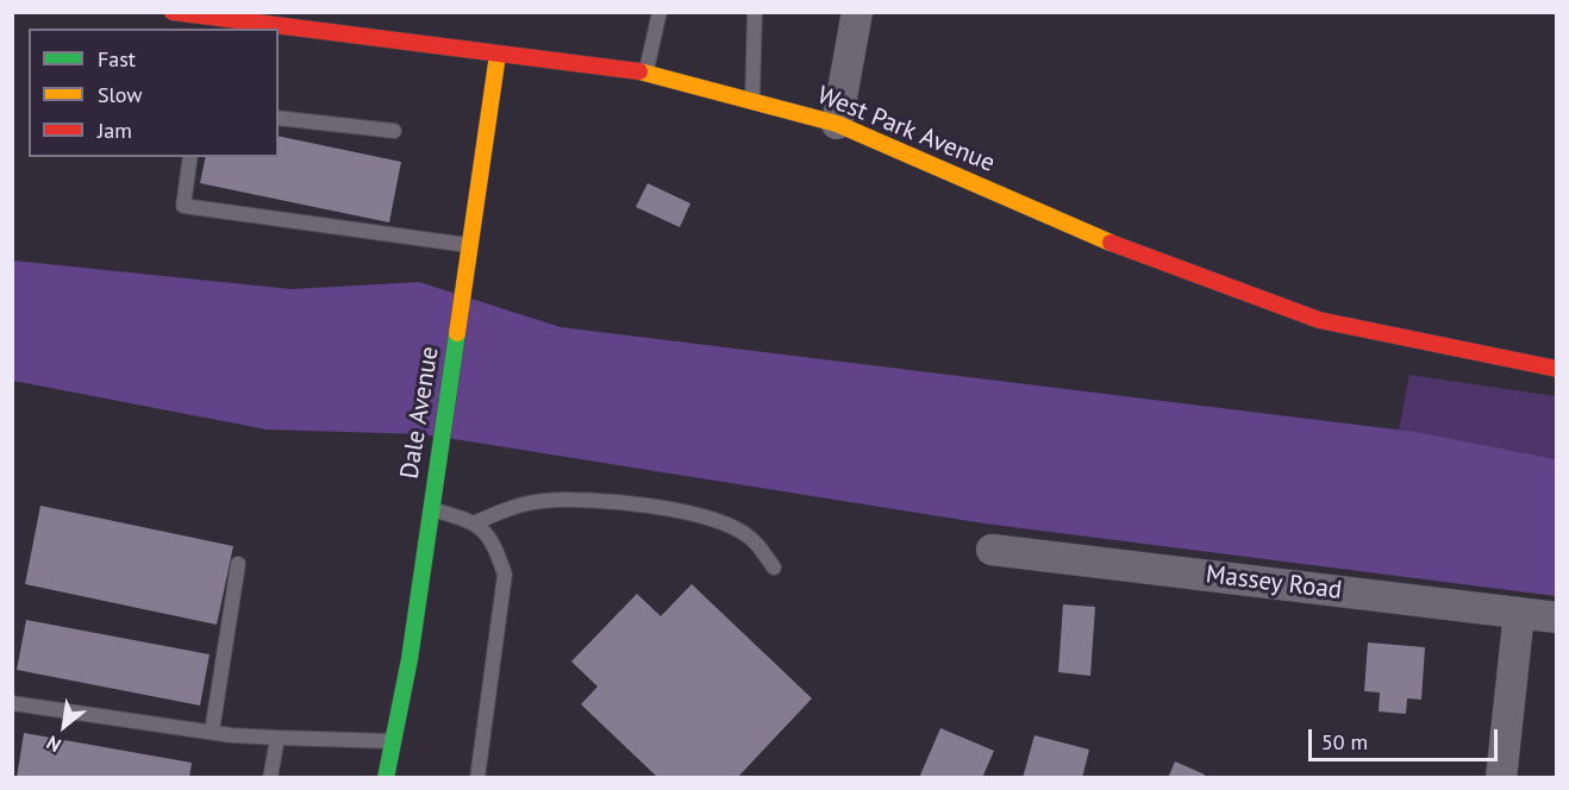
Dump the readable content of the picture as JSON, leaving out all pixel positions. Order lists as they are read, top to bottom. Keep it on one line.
{"streets":{"street":["West Park Avenue","Dale Avenue","Massey Road"]},"crossings":[["West Park Avenue","Dale Avenue"]],"legend":["Fast","Slow","Jam"],"scale_bar":"50 m","north":"bottom left"}
